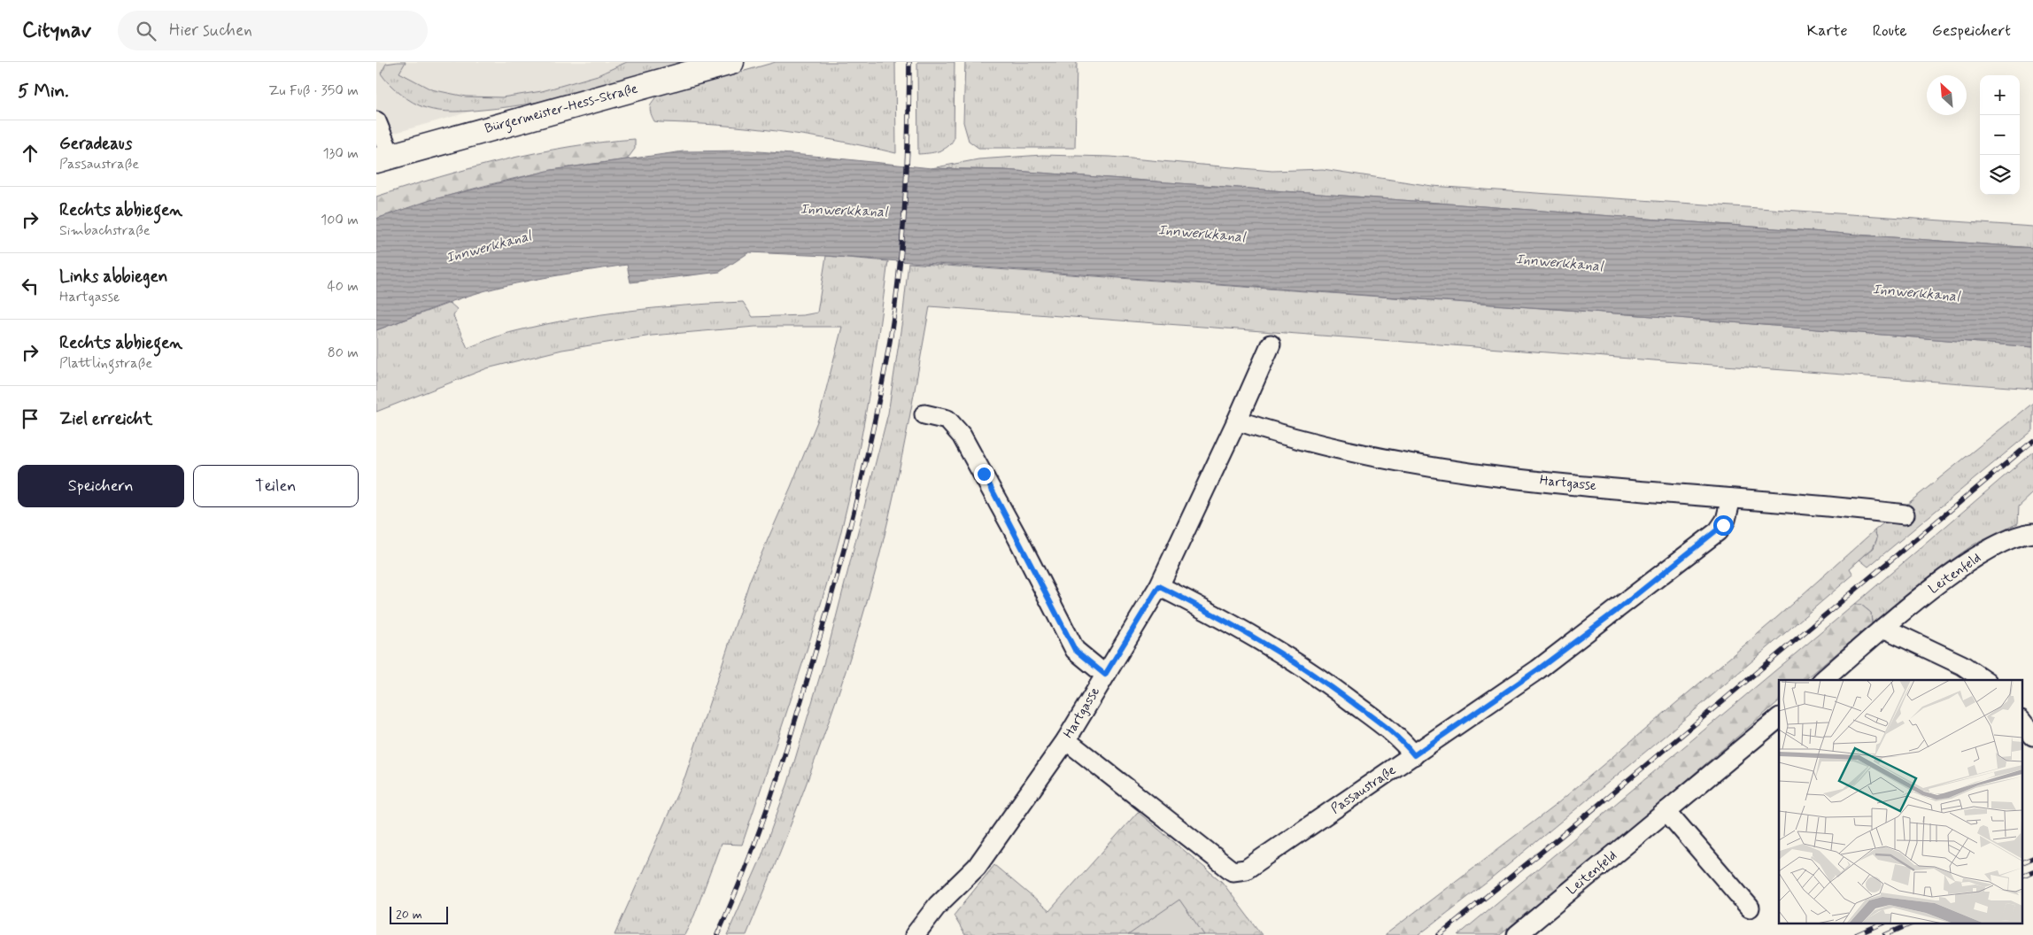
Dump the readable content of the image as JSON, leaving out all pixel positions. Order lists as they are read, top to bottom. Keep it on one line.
{"streets":{"main road":["Bürgermeister-Hess-Straße"],"street":["Hartgasse","Leitenfeld","Passaustraße"]},"crossings":[["Hartgasse","Passaustraße"]],"water":["Innwerkkanal"],"scale_bar":"20 m","north":"top left","page":{"header":"Citynav","search":"Hier suchen","nav":["Karte","Route","Gespeichert"],"heading":["5 Min.","Zu Fuß · 350 m"],"map_buttons":["+","−"],"list":[["Geradeaus","Passaustraße","130 m"],["Rechts abbiegen","Simbachstraße","100 m"],["Links abbiegen","Hartgasse","40 m"],["Rechts abbiegen","Plattlingstraße","80 m"],"Ziel erreicht"],"buttons":["Speichern","Teilen"],"scale":"20 m"}}
